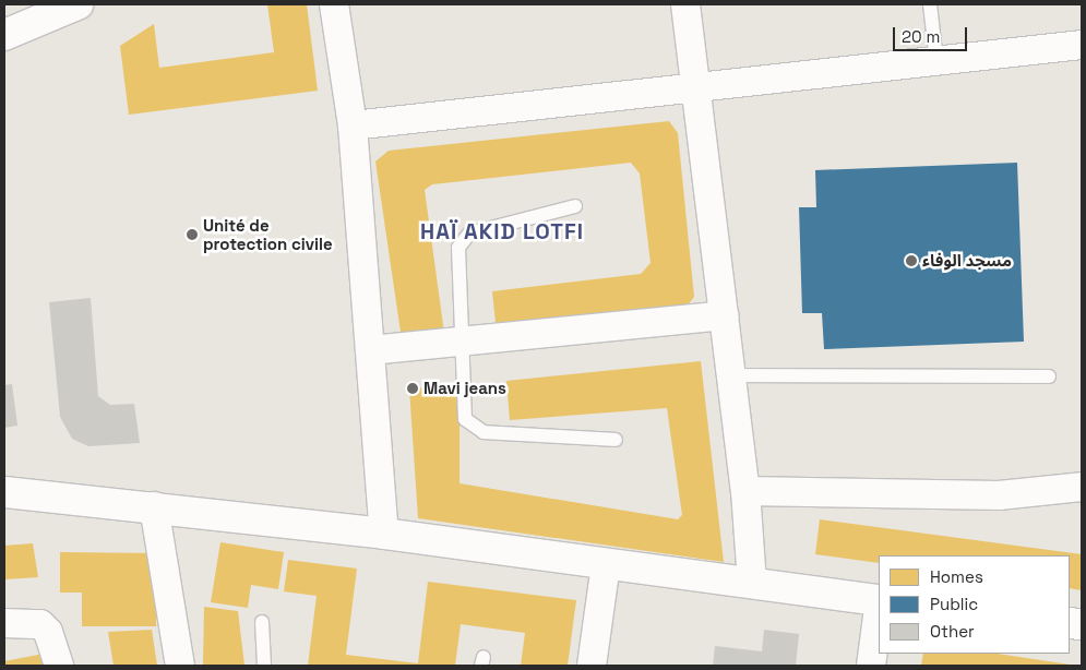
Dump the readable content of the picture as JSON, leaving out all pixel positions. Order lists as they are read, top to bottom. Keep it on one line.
{"districts":["HAÏ AKID LOTFI"],"places":["Unité de protection civile","مسجد الوفاء","Mavi jeans"],"legend":["Homes","Public","Other"],"scale_bar":"20 m"}
